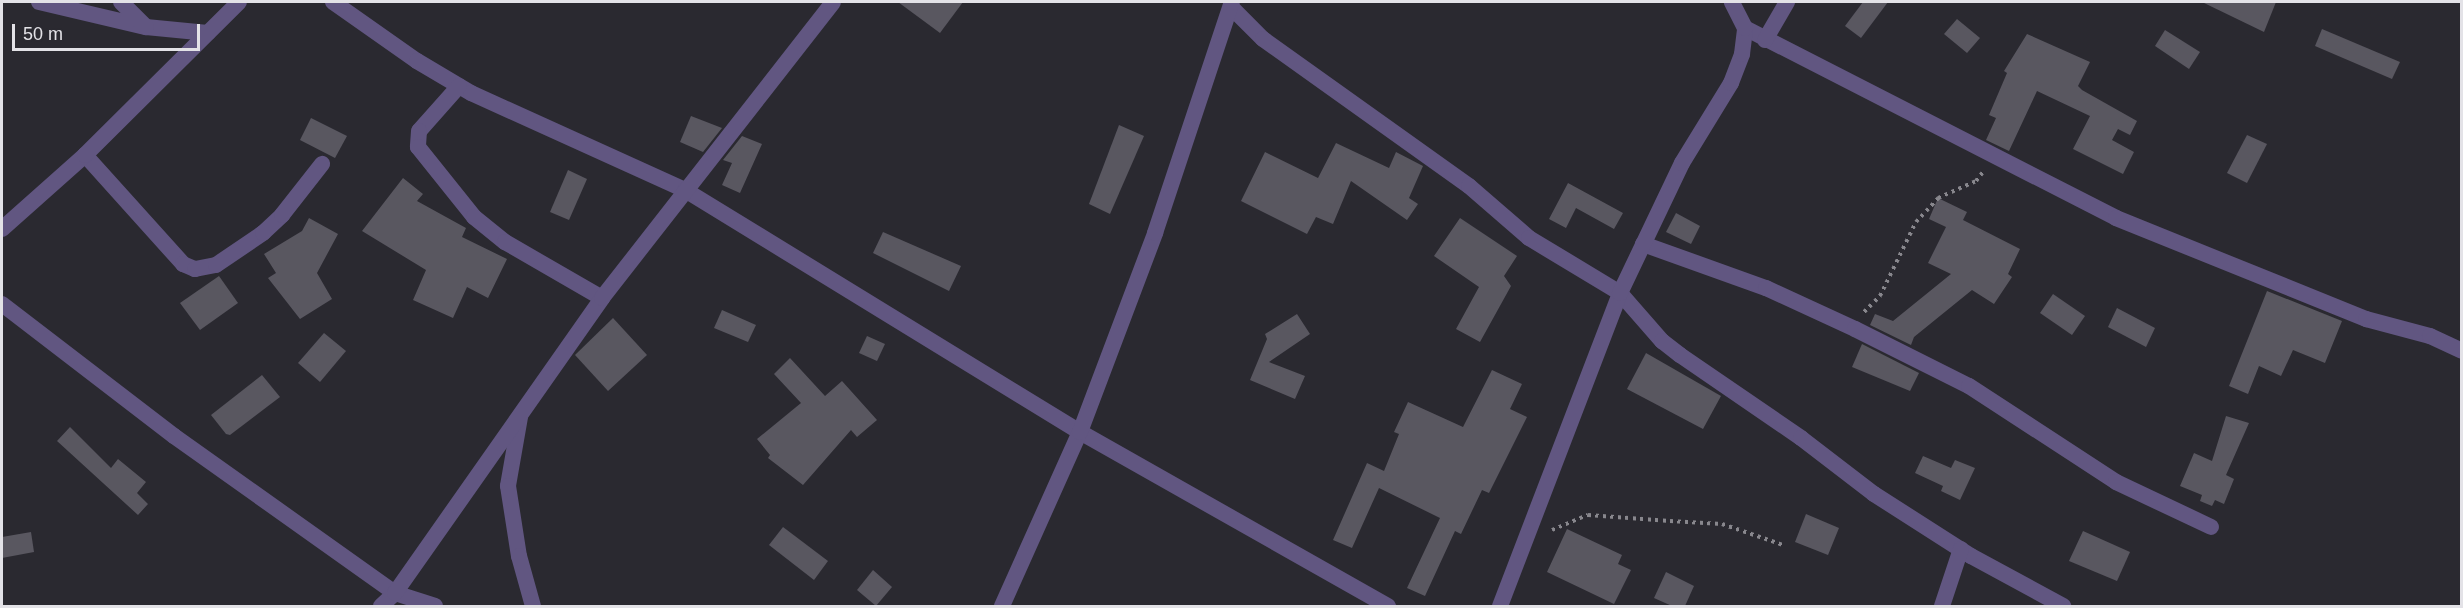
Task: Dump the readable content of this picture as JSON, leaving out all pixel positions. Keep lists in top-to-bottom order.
{
  "scale_bar": "50 m"
}
